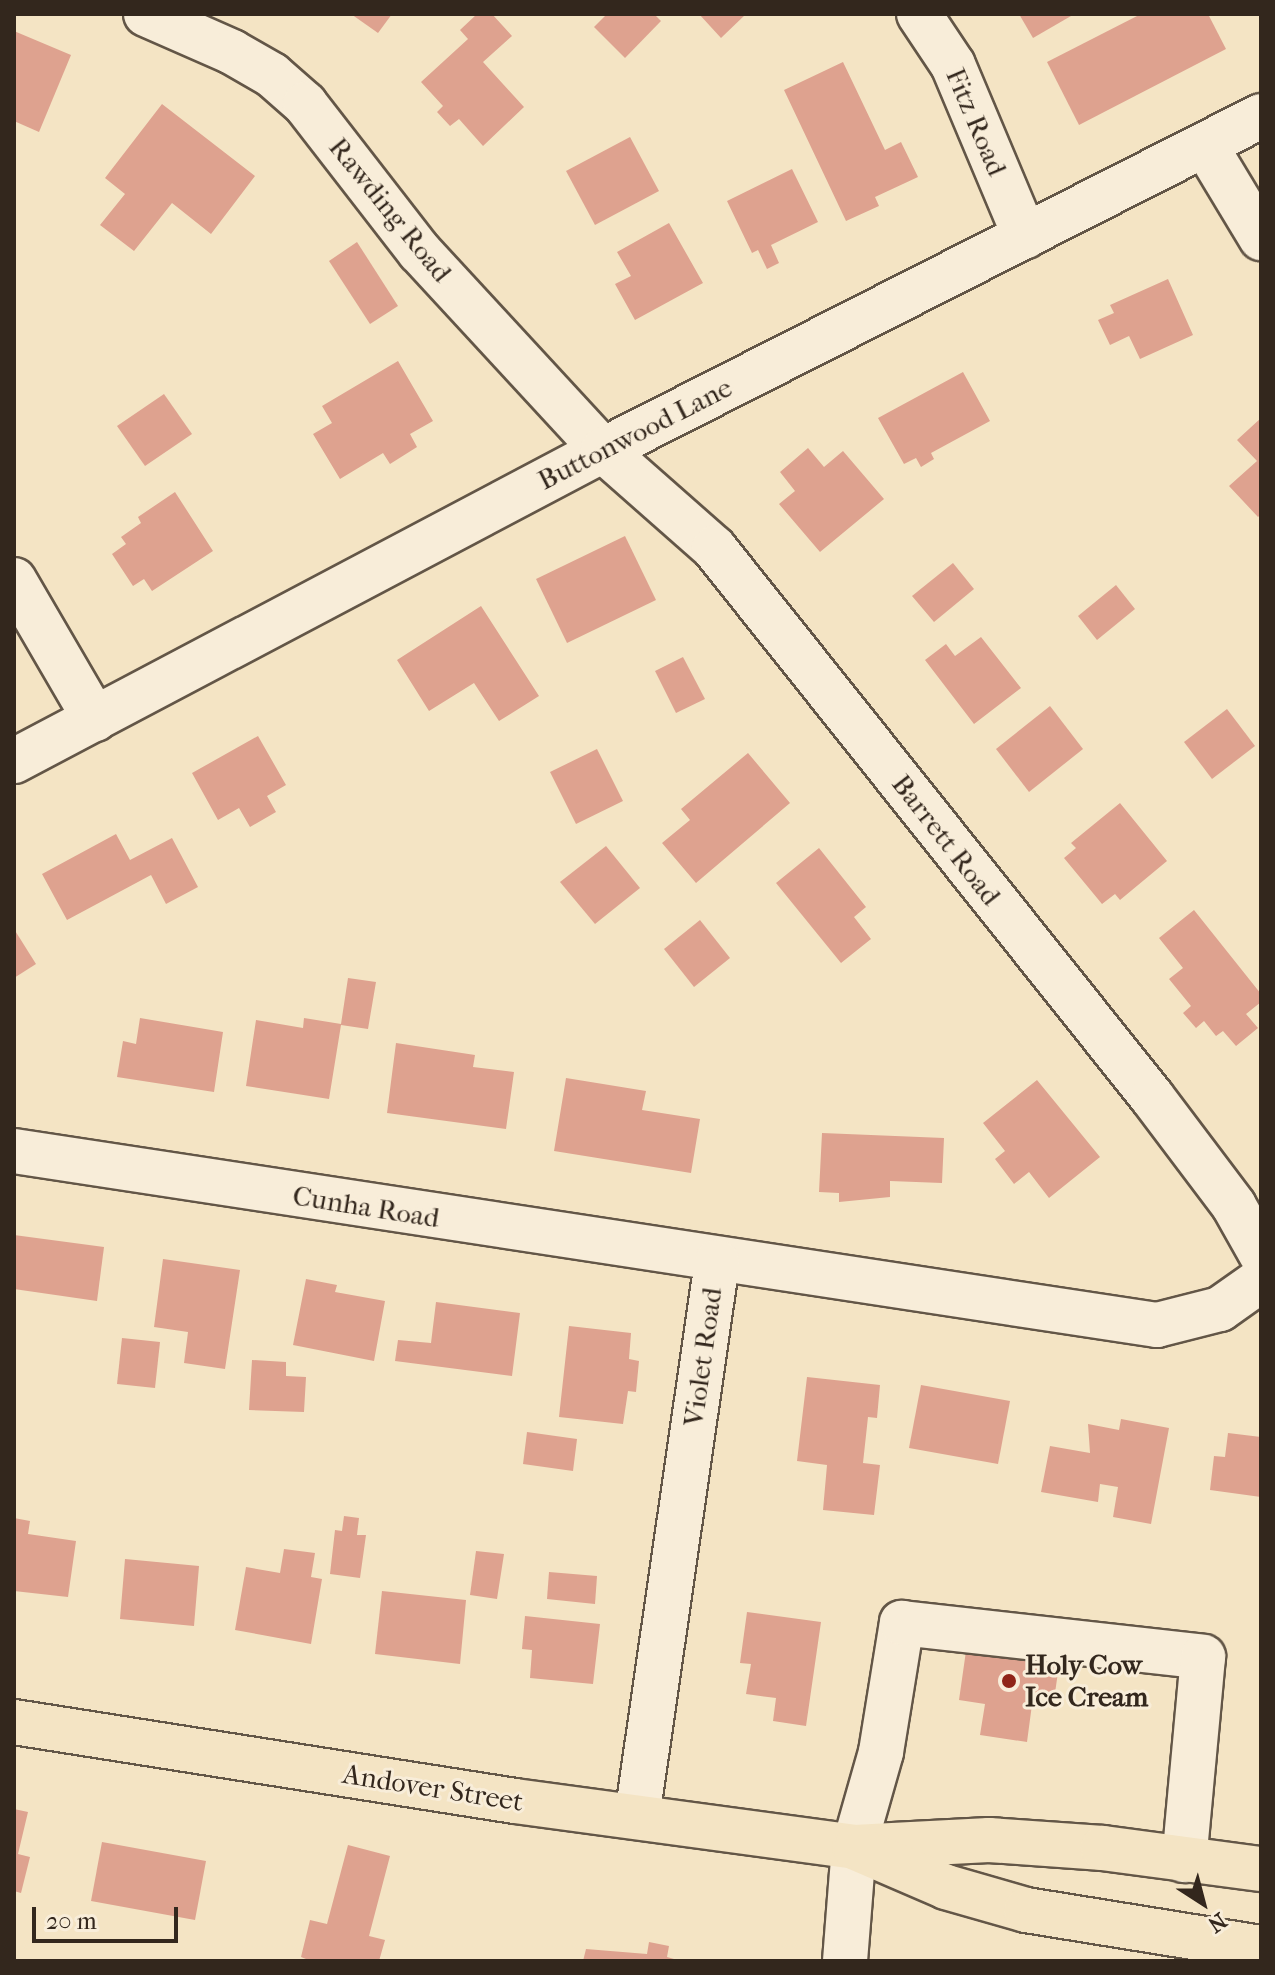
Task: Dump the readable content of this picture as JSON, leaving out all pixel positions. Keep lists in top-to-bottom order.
{
  "streets": {
    "highway": ["Andover Street"],
    "street": [
      "Fitz Road",
      "Rawding Road",
      "Buttonwood Lane",
      "Barrett Road",
      "Cunha Road",
      "Violet Road"
    ]
  },
  "crossings": [
    ["Fitz Road", "Buttonwood Lane"],
    ["Rawding Road", "Buttonwood Lane"],
    ["Rawding Road", "Barrett Road"],
    ["Buttonwood Lane", "Barrett Road"],
    ["Cunha Road", "Violet Road"],
    ["Violet Road", "Andover Street"]
  ],
  "places": ["Holy Cow Ice Cream"],
  "scale_bar": "20 m",
  "north": "bottom right"
}
